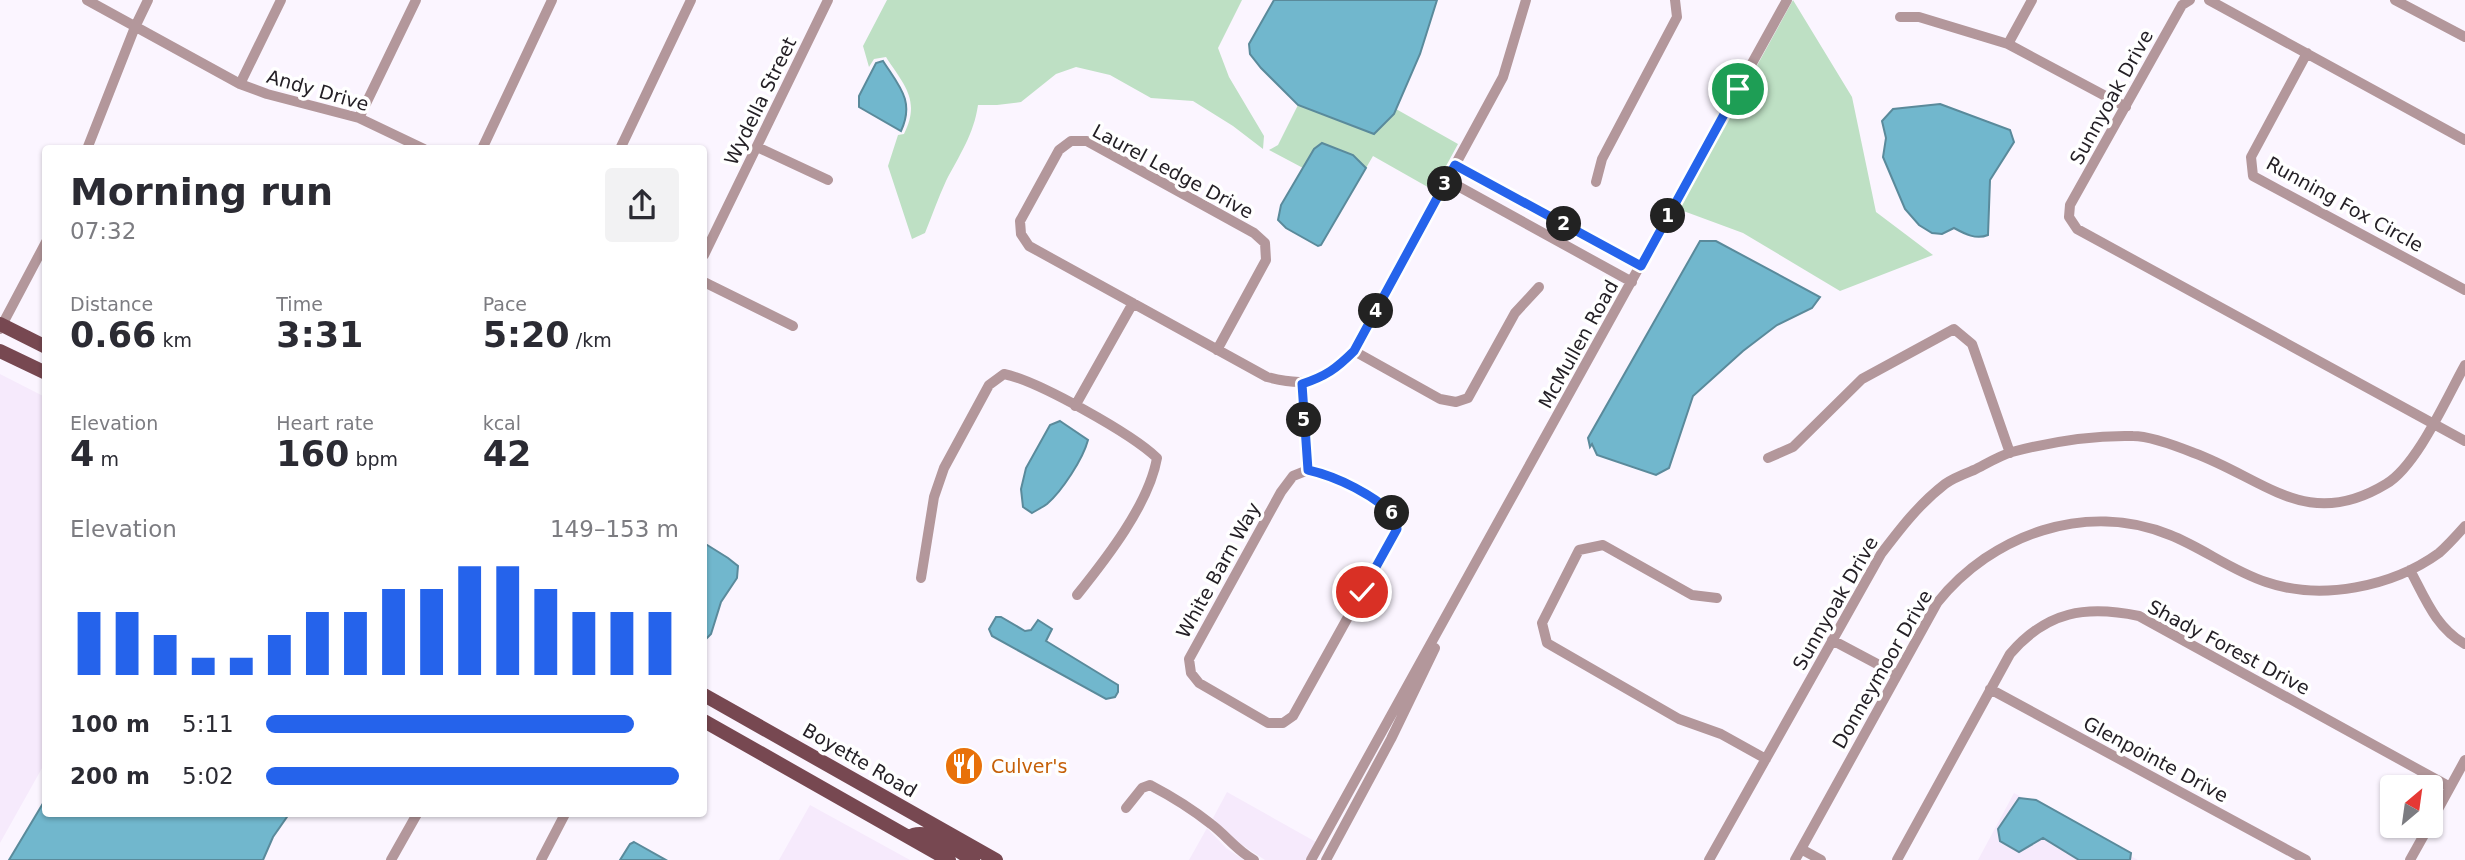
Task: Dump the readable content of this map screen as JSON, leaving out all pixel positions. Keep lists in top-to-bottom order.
{
  "streets": {
    "main road": ["Boyette Road"],
    "street": [
      "Andy Drive",
      "Sunnyoak Drive",
      "Wydella Street",
      "Laurel Ledge Drive",
      "Running Fox Circle",
      "McMullen Road",
      "White Barn Way",
      "Shady Forest Drive",
      "Donneymoor Drive",
      "Glenpointe Drive"
    ]
  },
  "crossings": [
    ["Shady Forest Drive", "Glenpointe Drive"]
  ],
  "places": {
    "restaurant": ["Culver's"]
  },
  "north": "top right",
  "page": {
    "heading": ["Morning run", "07:32"],
    "pins": [
      "3",
      "1",
      "2",
      "4",
      "5",
      "6"
    ],
    "stats": [
      ["Distance", "0.66 km"],
      ["Time", "3:31"],
      ["Pace", "5:20 /km"],
      ["Elevation", "4 m"],
      ["Heart rate", "160 bpm"],
      ["kcal", "42"]
    ],
    "chart": ["Elevation", "149–153 m"],
    "list": [
      {
        "name": "100 m",
        "note": "5:11"
      },
      {
        "name": "200 m",
        "note": "5:02"
      }
    ]
  }
}
